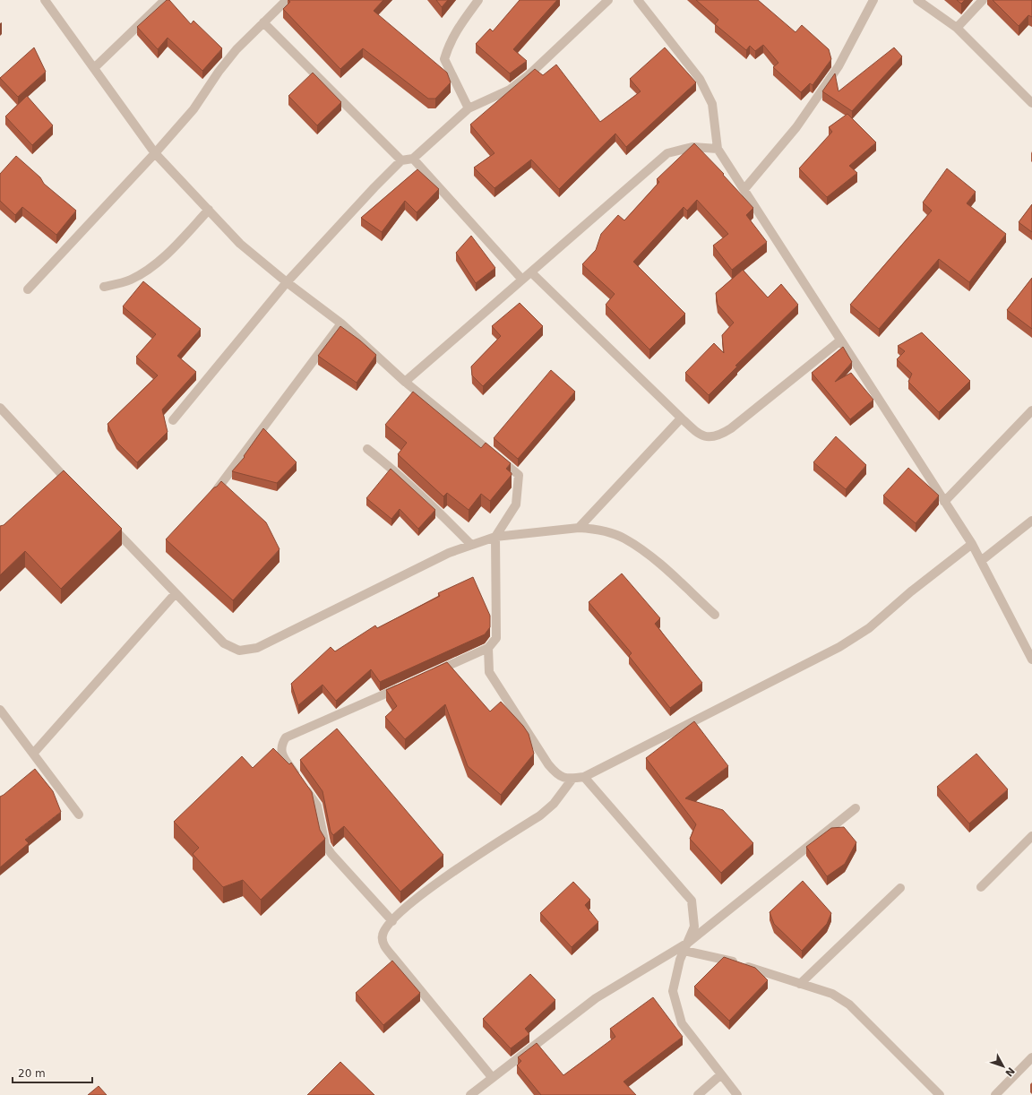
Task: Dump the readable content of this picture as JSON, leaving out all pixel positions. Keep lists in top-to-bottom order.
{
  "scale_bar": "20 m",
  "north": "bottom right"
}
